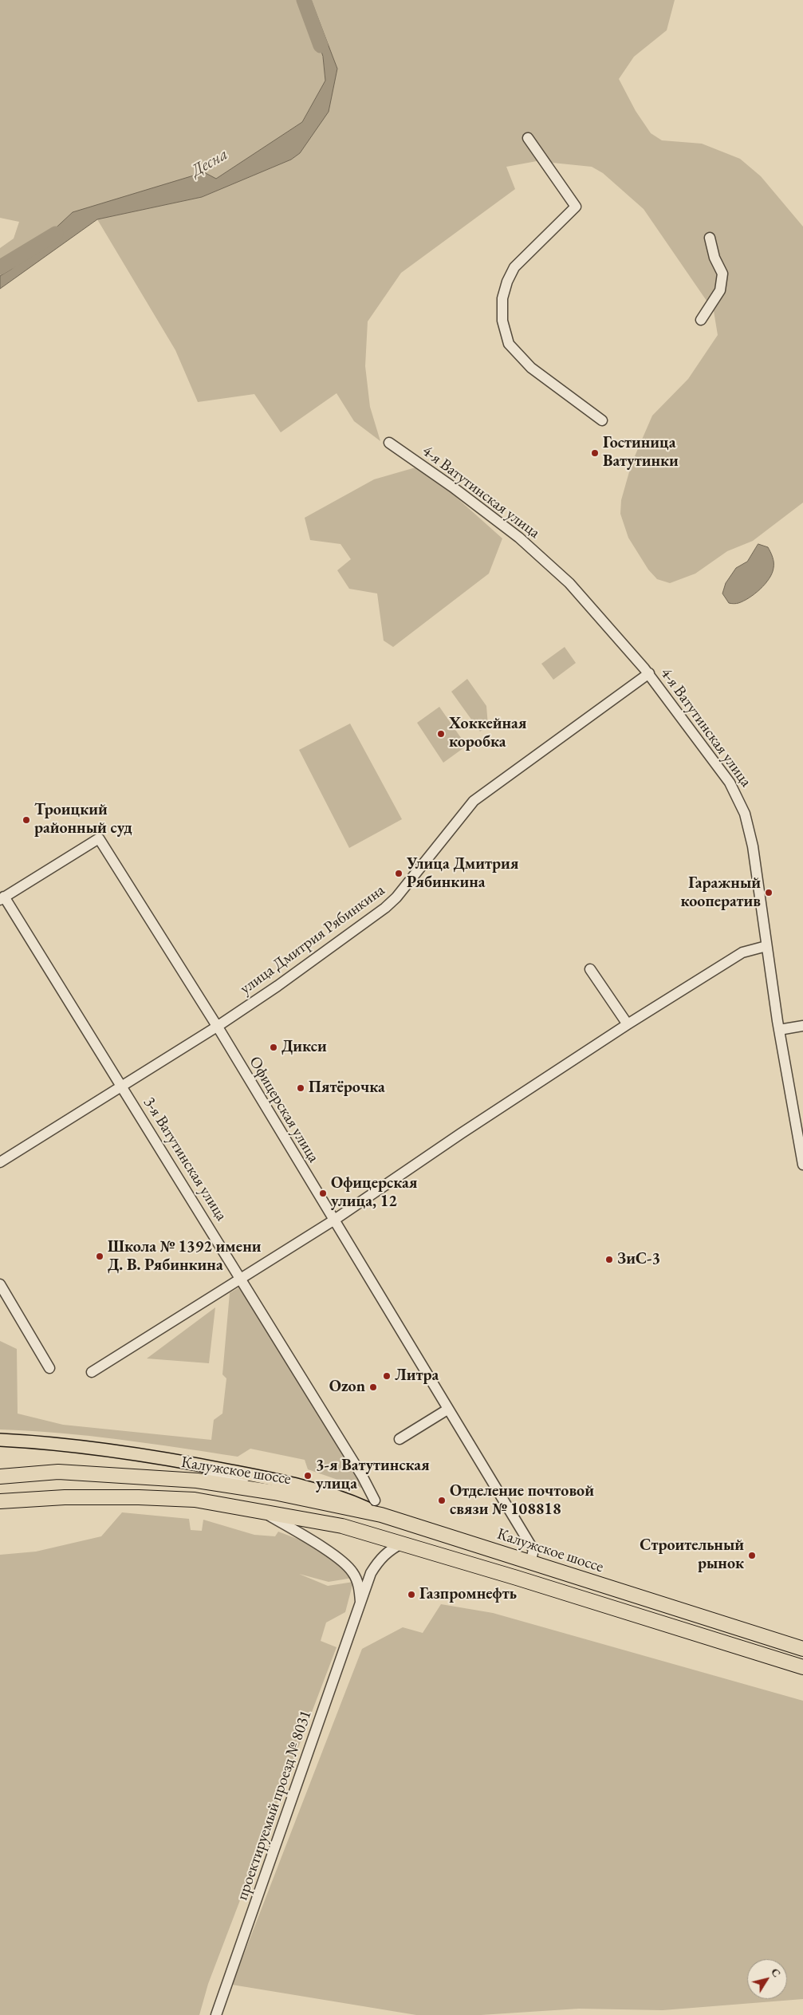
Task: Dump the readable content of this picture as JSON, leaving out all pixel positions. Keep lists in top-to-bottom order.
{
  "streets": {
    "highway": ["Калужское шоссе"],
    "street": [
      "4-я Ватутинская улица",
      "улица Дмитрия Рябинкина",
      "Офицерская улица",
      "3-я Ватутинская улица",
      "проектируемый проезд № 8031"
    ]
  },
  "crossings": [
    ["4-я Ватутинская улица", "улица Дмитрия Рябинкина"],
    ["улица Дмитрия Рябинкина", "Офицерская улица"],
    ["улица Дмитрия Рябинкина", "3-я Ватутинская улица"],
    ["Офицерская улица", "3-я Ватутинская улица"],
    ["Офицерская улица", "Калужское шоссе"]
  ],
  "water": ["Десна"],
  "places": [
    "Гостиница Ватутинки",
    "Хоккейная коробка",
    "Троицкий районный суд",
    "Улица Дмитрия Рябинкина",
    "Гаражный кооператив",
    "Дикси",
    "Пятёрочка",
    "Офицерская улица, 12",
    "Школа № 1392 имени Д. В. Рябинкина",
    "ЗиС-3",
    "Литра",
    "Ozon",
    "3-я Ватутинская улица",
    "Отделение почтовой связи № 108818",
    "Строительный рынок",
    "Газпромнефть"
  ],
  "north": "top right"
}
